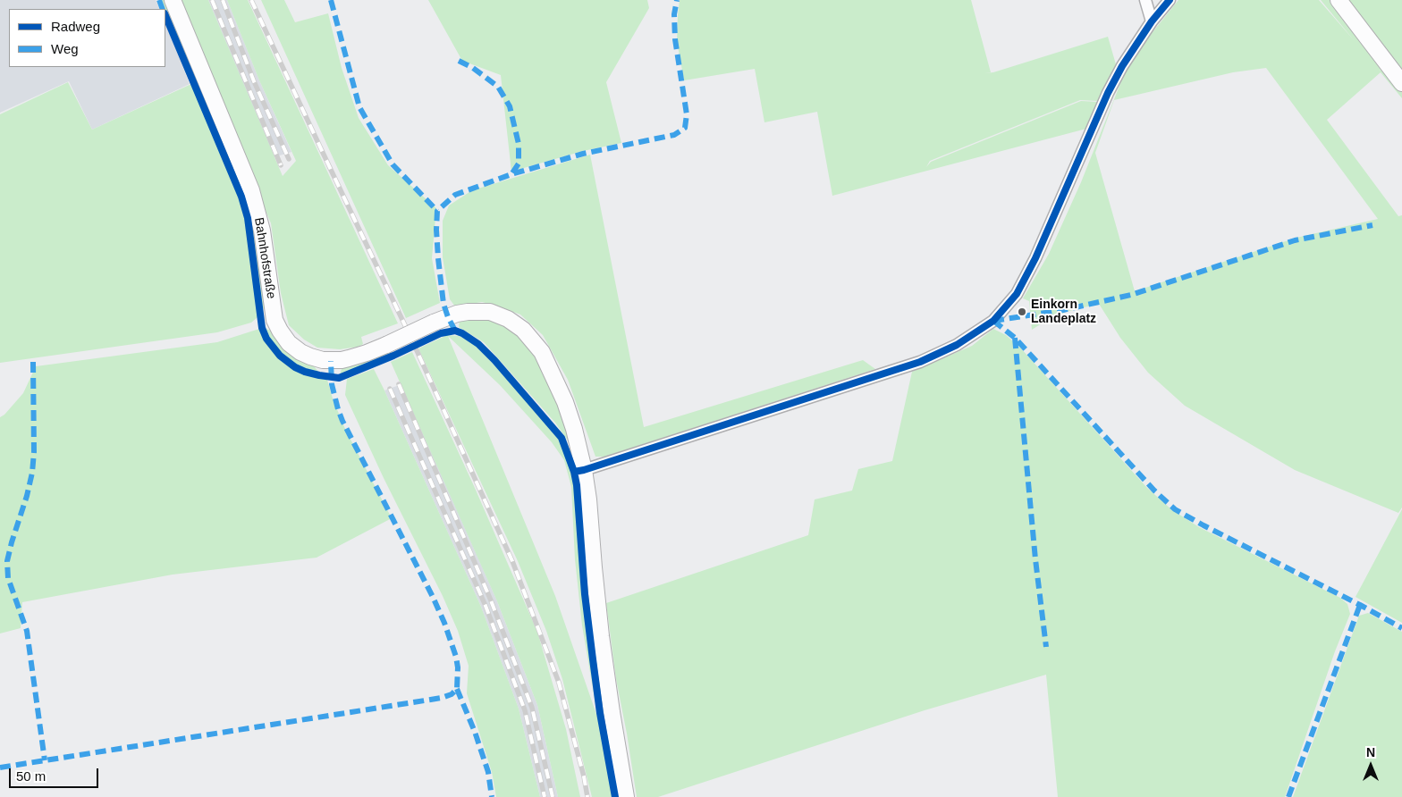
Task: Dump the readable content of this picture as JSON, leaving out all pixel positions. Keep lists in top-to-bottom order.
{
  "streets": {
    "main road": ["Bahnhofstraße"]
  },
  "places": ["Einkorn Landeplatz"],
  "legend": ["Radweg", "Weg"],
  "scale_bar": "50 m",
  "north": "top"
}
